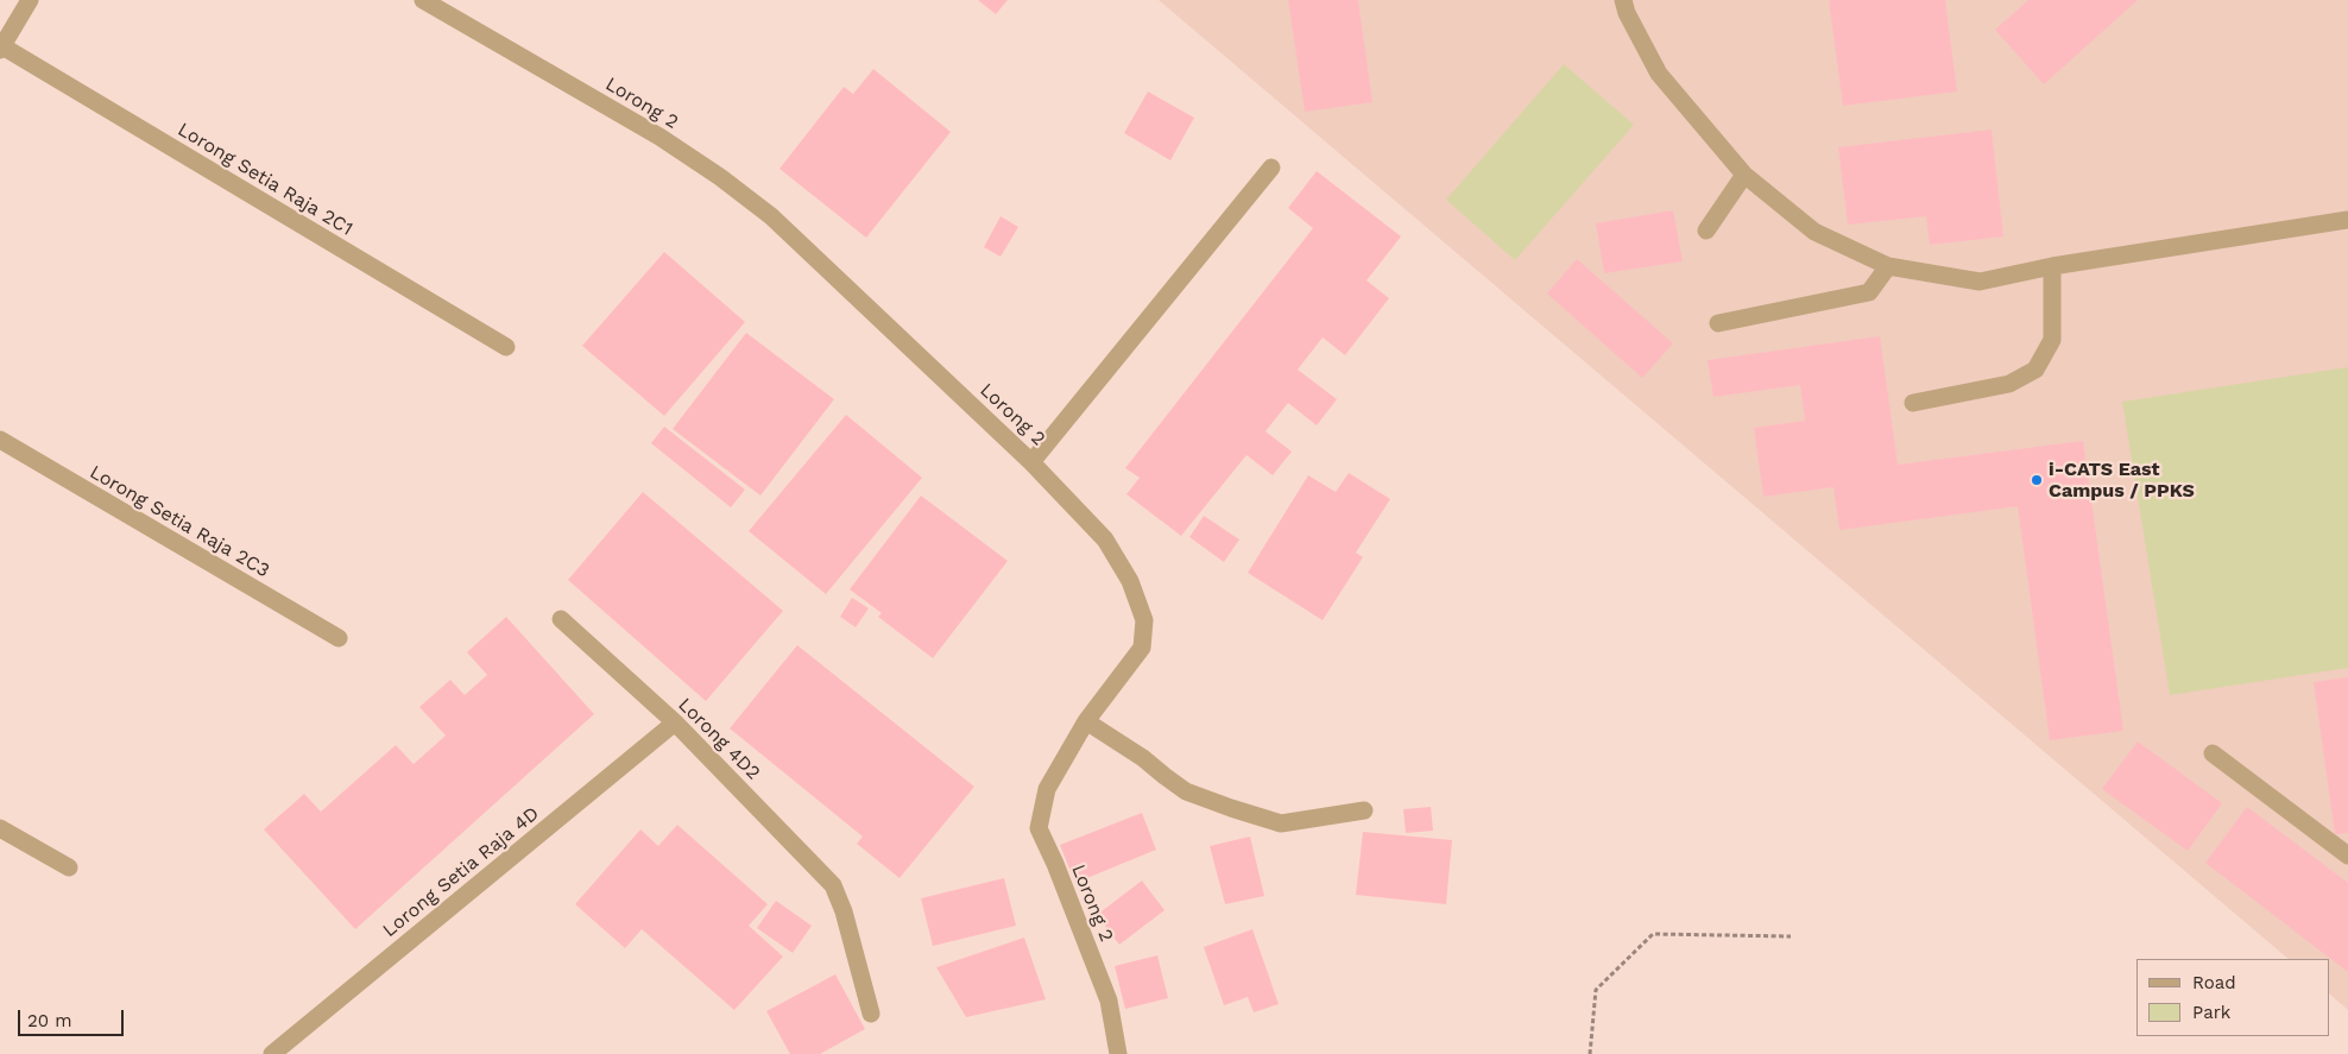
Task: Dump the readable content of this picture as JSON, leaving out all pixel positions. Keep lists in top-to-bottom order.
{
  "streets": {
    "street": [
      "Lorong 2",
      "Lorong Setia Raja 2C1",
      "Lorong Setia Raja 2C3",
      "Lorong 4D2",
      "Lorong Setia Raja 4D"
    ]
  },
  "crossings": [
    ["Lorong 4D2", "Lorong Setia Raja 4D"]
  ],
  "places": ["i-CATS East Campus / PPKS"],
  "legend": ["Road", "Park"],
  "scale_bar": "20 m"
}
